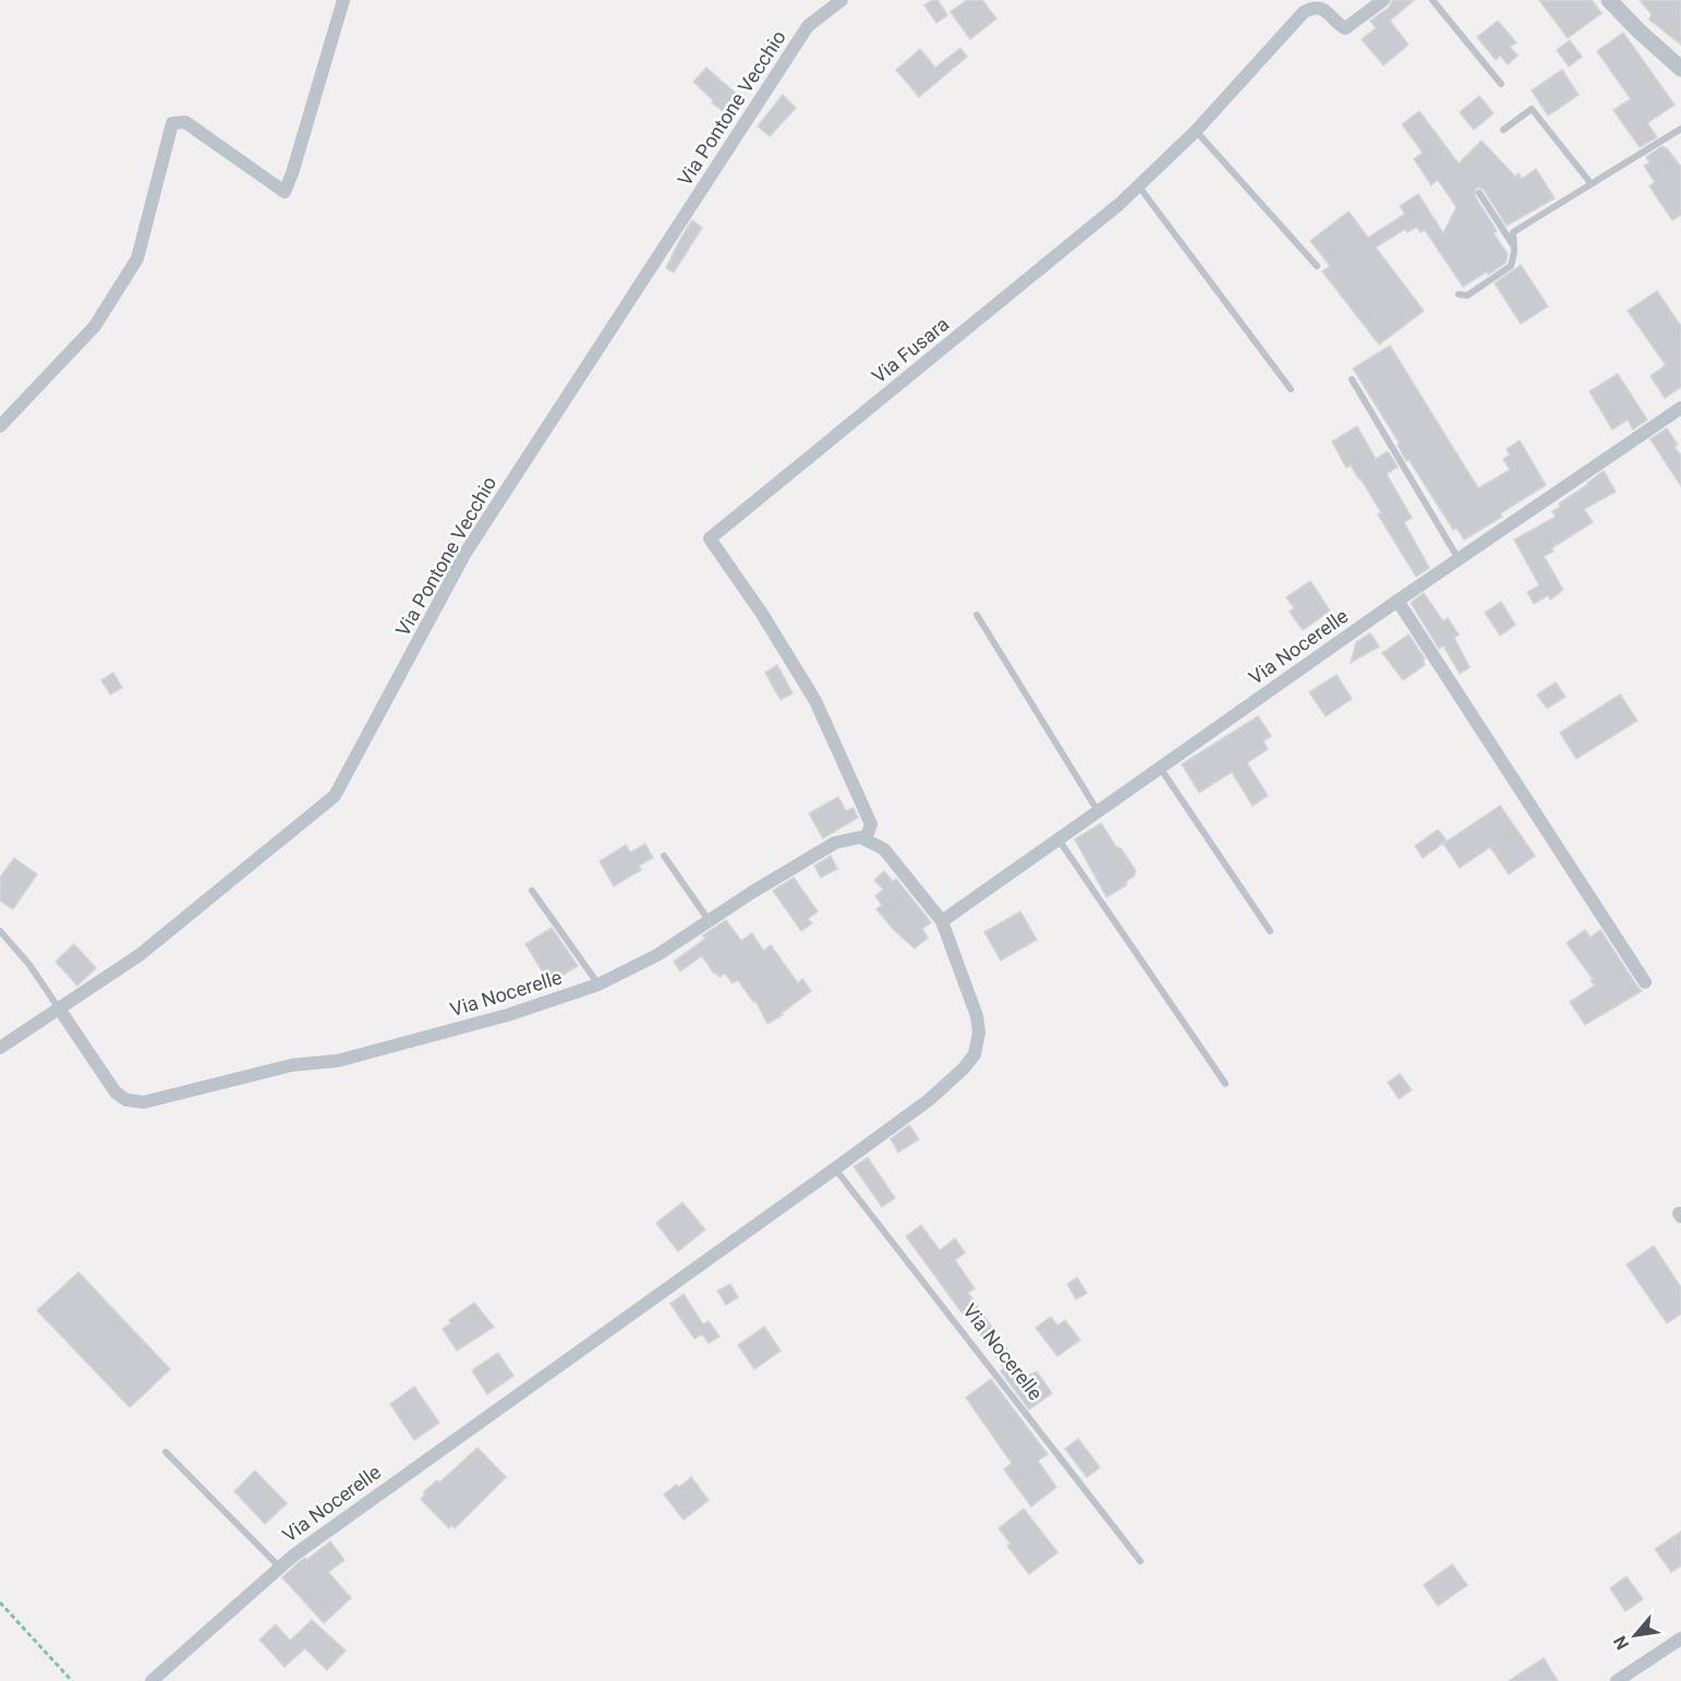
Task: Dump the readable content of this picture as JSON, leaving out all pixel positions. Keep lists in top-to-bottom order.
{
  "streets": {
    "street": ["Via Pontone Vecchio", "Via Fusara", "Via Nocerelle"]
  },
  "crossings": [
    ["Via Pontone Vecchio", "Via Nocerelle"],
    ["Via Fusara", "Via Nocerelle"]
  ],
  "north": "bottom left"
}
